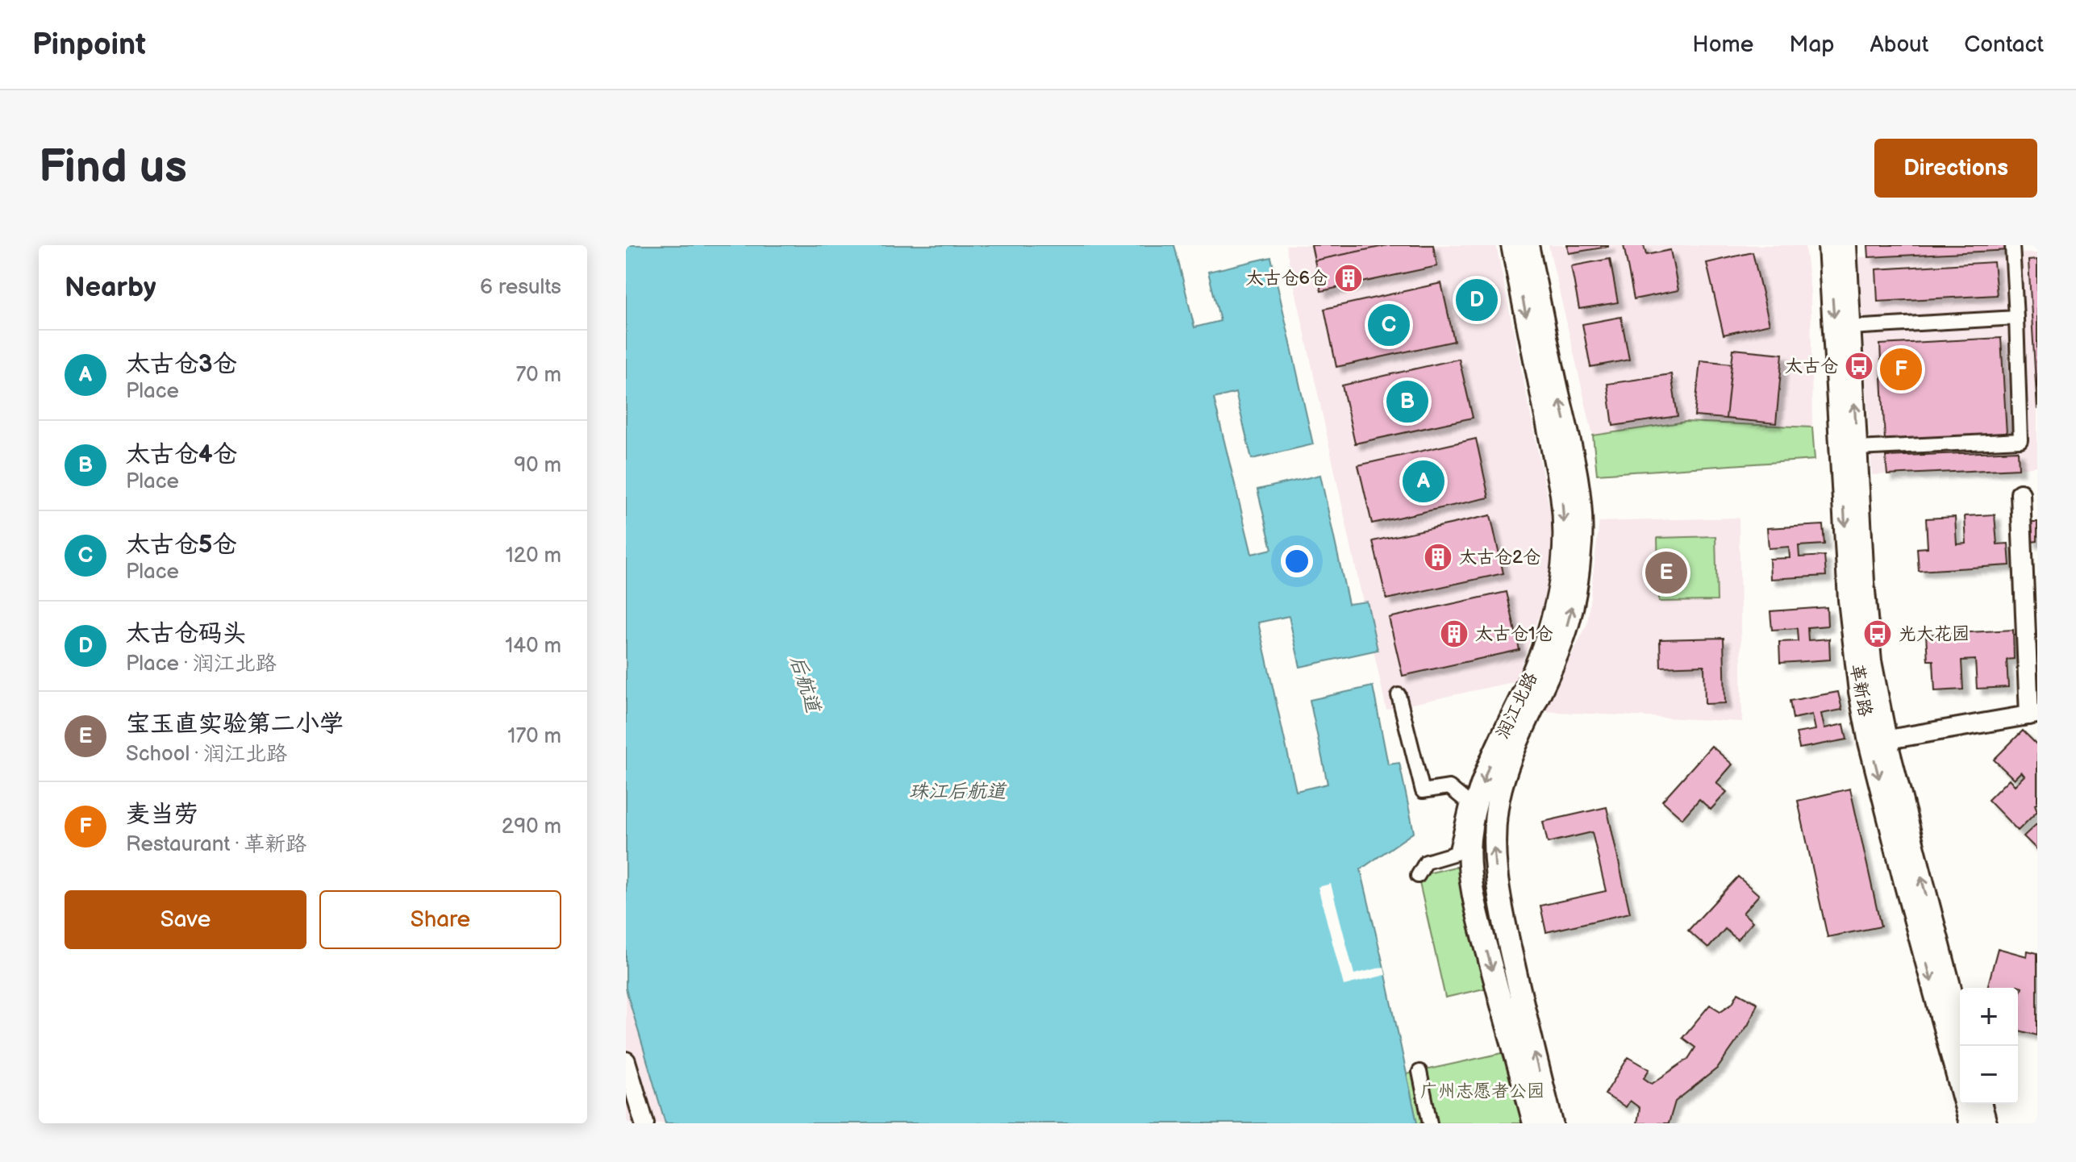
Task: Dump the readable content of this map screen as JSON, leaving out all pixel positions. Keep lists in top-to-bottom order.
{
  "streets": {
    "street": ["革新路", "润江北路"]
  },
  "water": ["后航道", "珠江后航道"],
  "parks": ["广州志愿者公园"],
  "places": {
    "building": ["太古仓6仓", "太古仓2仓", "太古仓1仓"],
    "bus stop": ["太古仓", "光大花园"]
  },
  "page": {
    "header": "Pinpoint",
    "nav": [
      "Home",
      "Map",
      "About",
      "Contact"
    ],
    "buttons": [
      "Directions",
      ["Save", "Share"]
    ],
    "title": "Find us",
    "heading": ["Nearby", "6 results"],
    "pins": [
      "D",
      "C",
      "F",
      "B",
      "A",
      "E"
    ],
    "list": [
      {
        "mark": "A",
        "name": "太古仓3仓",
        "note": "Place",
        "value": "70 m"
      },
      {
        "mark": "B",
        "name": "太古仓4仓",
        "note": "Place",
        "value": "90 m"
      },
      {
        "mark": "C",
        "name": "太古仓5仓",
        "note": "Place",
        "value": "120 m"
      },
      {
        "mark": "D",
        "name": "太古仓码头",
        "note": "Place · 润江北路",
        "value": "140 m"
      },
      {
        "mark": "E",
        "name": "宝玉直实验第二小学",
        "note": "School · 润江北路",
        "value": "170 m"
      },
      {
        "mark": "F",
        "name": "麦当劳",
        "note": "Restaurant · 革新路",
        "value": "290 m"
      }
    ],
    "map_buttons": ["+", "−"]
  }
}
